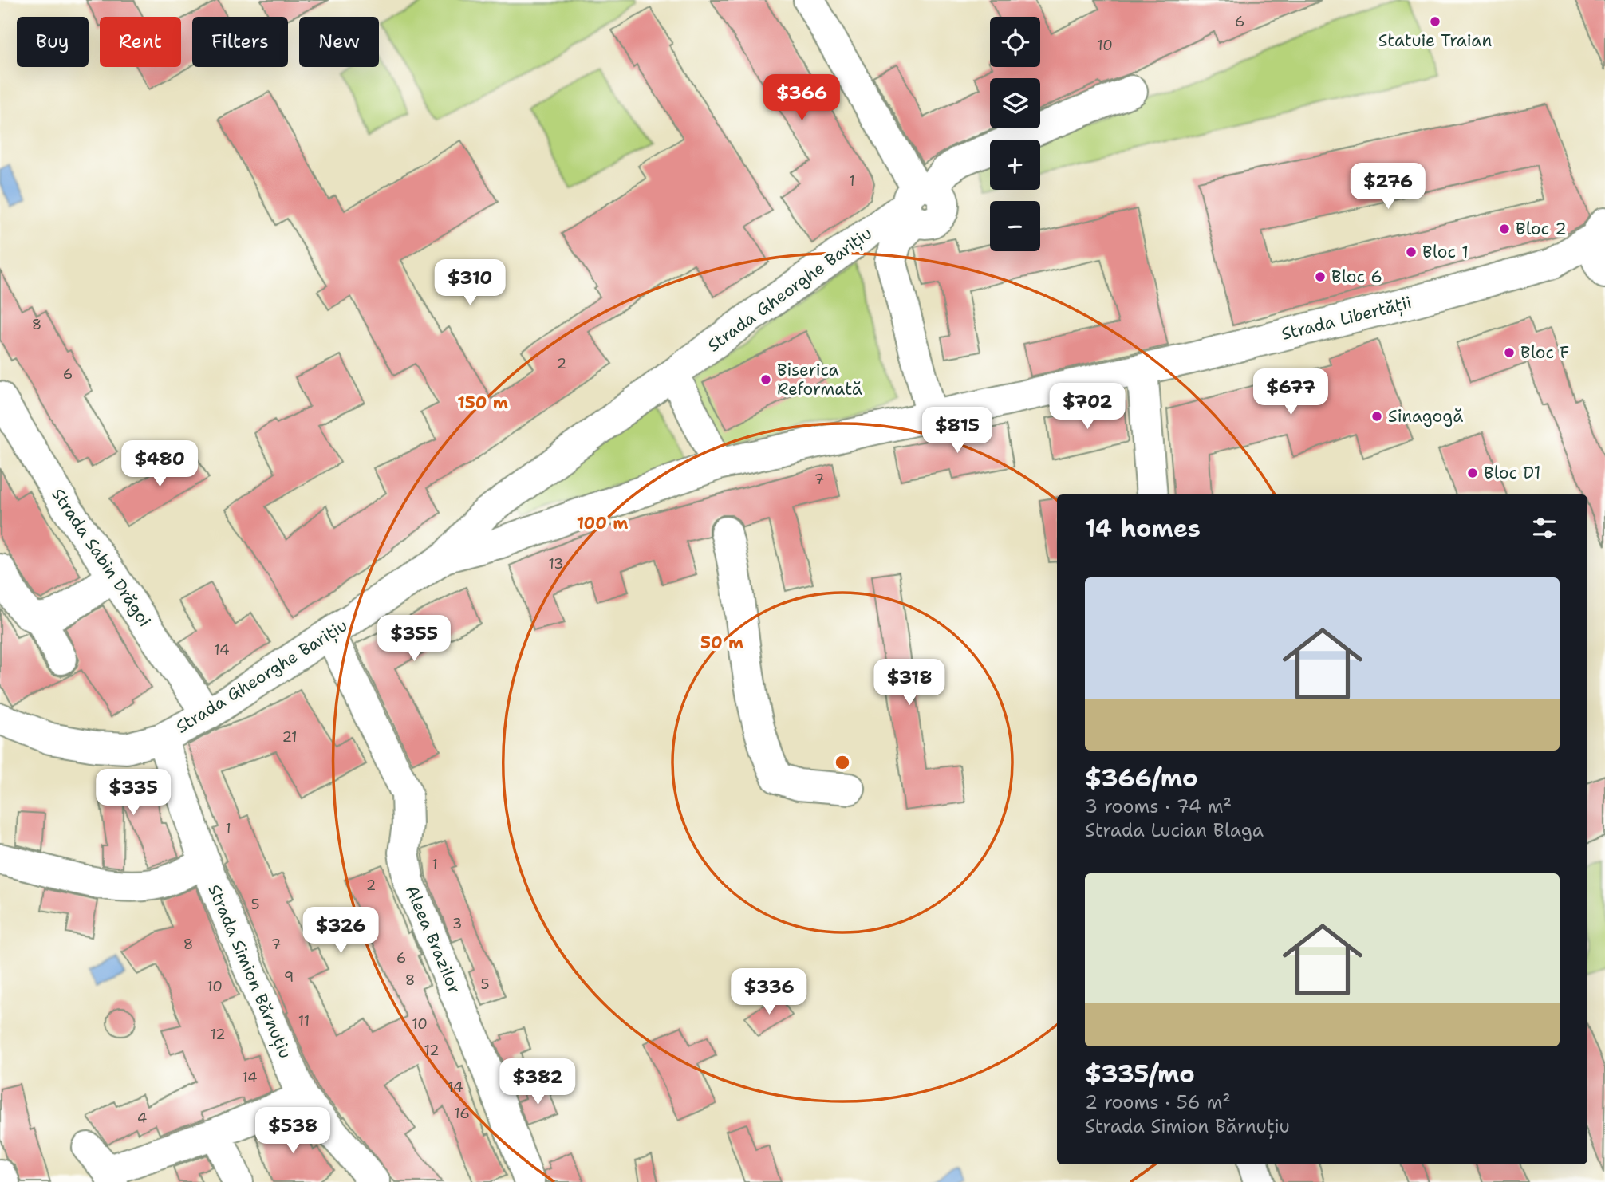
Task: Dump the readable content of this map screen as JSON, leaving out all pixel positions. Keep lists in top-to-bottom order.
{
  "streets": {
    "street": [
      "Strada Gheorghe Barițiu",
      "Strada Libertății",
      "Strada Sabin Drăgoi",
      "Aleea Brazilor",
      "Strada Simion Bărnuțiu"
    ]
  },
  "crossings": [
    ["Strada Gheorghe Barițiu", "Strada Libertății"],
    ["Strada Gheorghe Barițiu", "Strada Sabin Drăgoi"],
    ["Strada Gheorghe Barițiu", "Aleea Brazilor"],
    ["Strada Gheorghe Barițiu", "Strada Simion Bărnuțiu"]
  ],
  "places": [
    "Statuie Traian",
    "Bloc 2",
    "Bloc 1",
    "Bloc 6",
    "Bloc F",
    "Biserica Reformată",
    "Sinagogă",
    "Bloc D1"
  ],
  "house_numbers": [
    "6",
    "10",
    "1",
    "8",
    "2",
    "6",
    "7",
    "13",
    "14",
    "21",
    "1",
    "1",
    "2",
    "5",
    "3",
    "8",
    "7",
    "6",
    "9",
    "8",
    "5",
    "10",
    "11",
    "10",
    "12",
    "12",
    "14",
    "14",
    "16",
    "4"
  ],
  "page": {
    "map_buttons": ["+", "−"],
    "chip": [
      "Buy",
      "Rent",
      "Filters",
      "New"
    ],
    "price": [
      "$366",
      "$276",
      "$310",
      "$677",
      "$702",
      "$815",
      "$480",
      "$355",
      "$318",
      "$335",
      "$326",
      "$336",
      "$382",
      "$538"
    ],
    "heading": "14 homes",
    "list": [
      {
        "name": "$366/mo",
        "note": "3 rooms · 74 m² · Strada Lucian Blaga"
      },
      {
        "name": "$335/mo",
        "note": "2 rooms · 56 m² · Strada Simion Bărnuțiu"
      }
    ]
  },
  "rings": ["150 m", "100 m", "50 m"]
}
